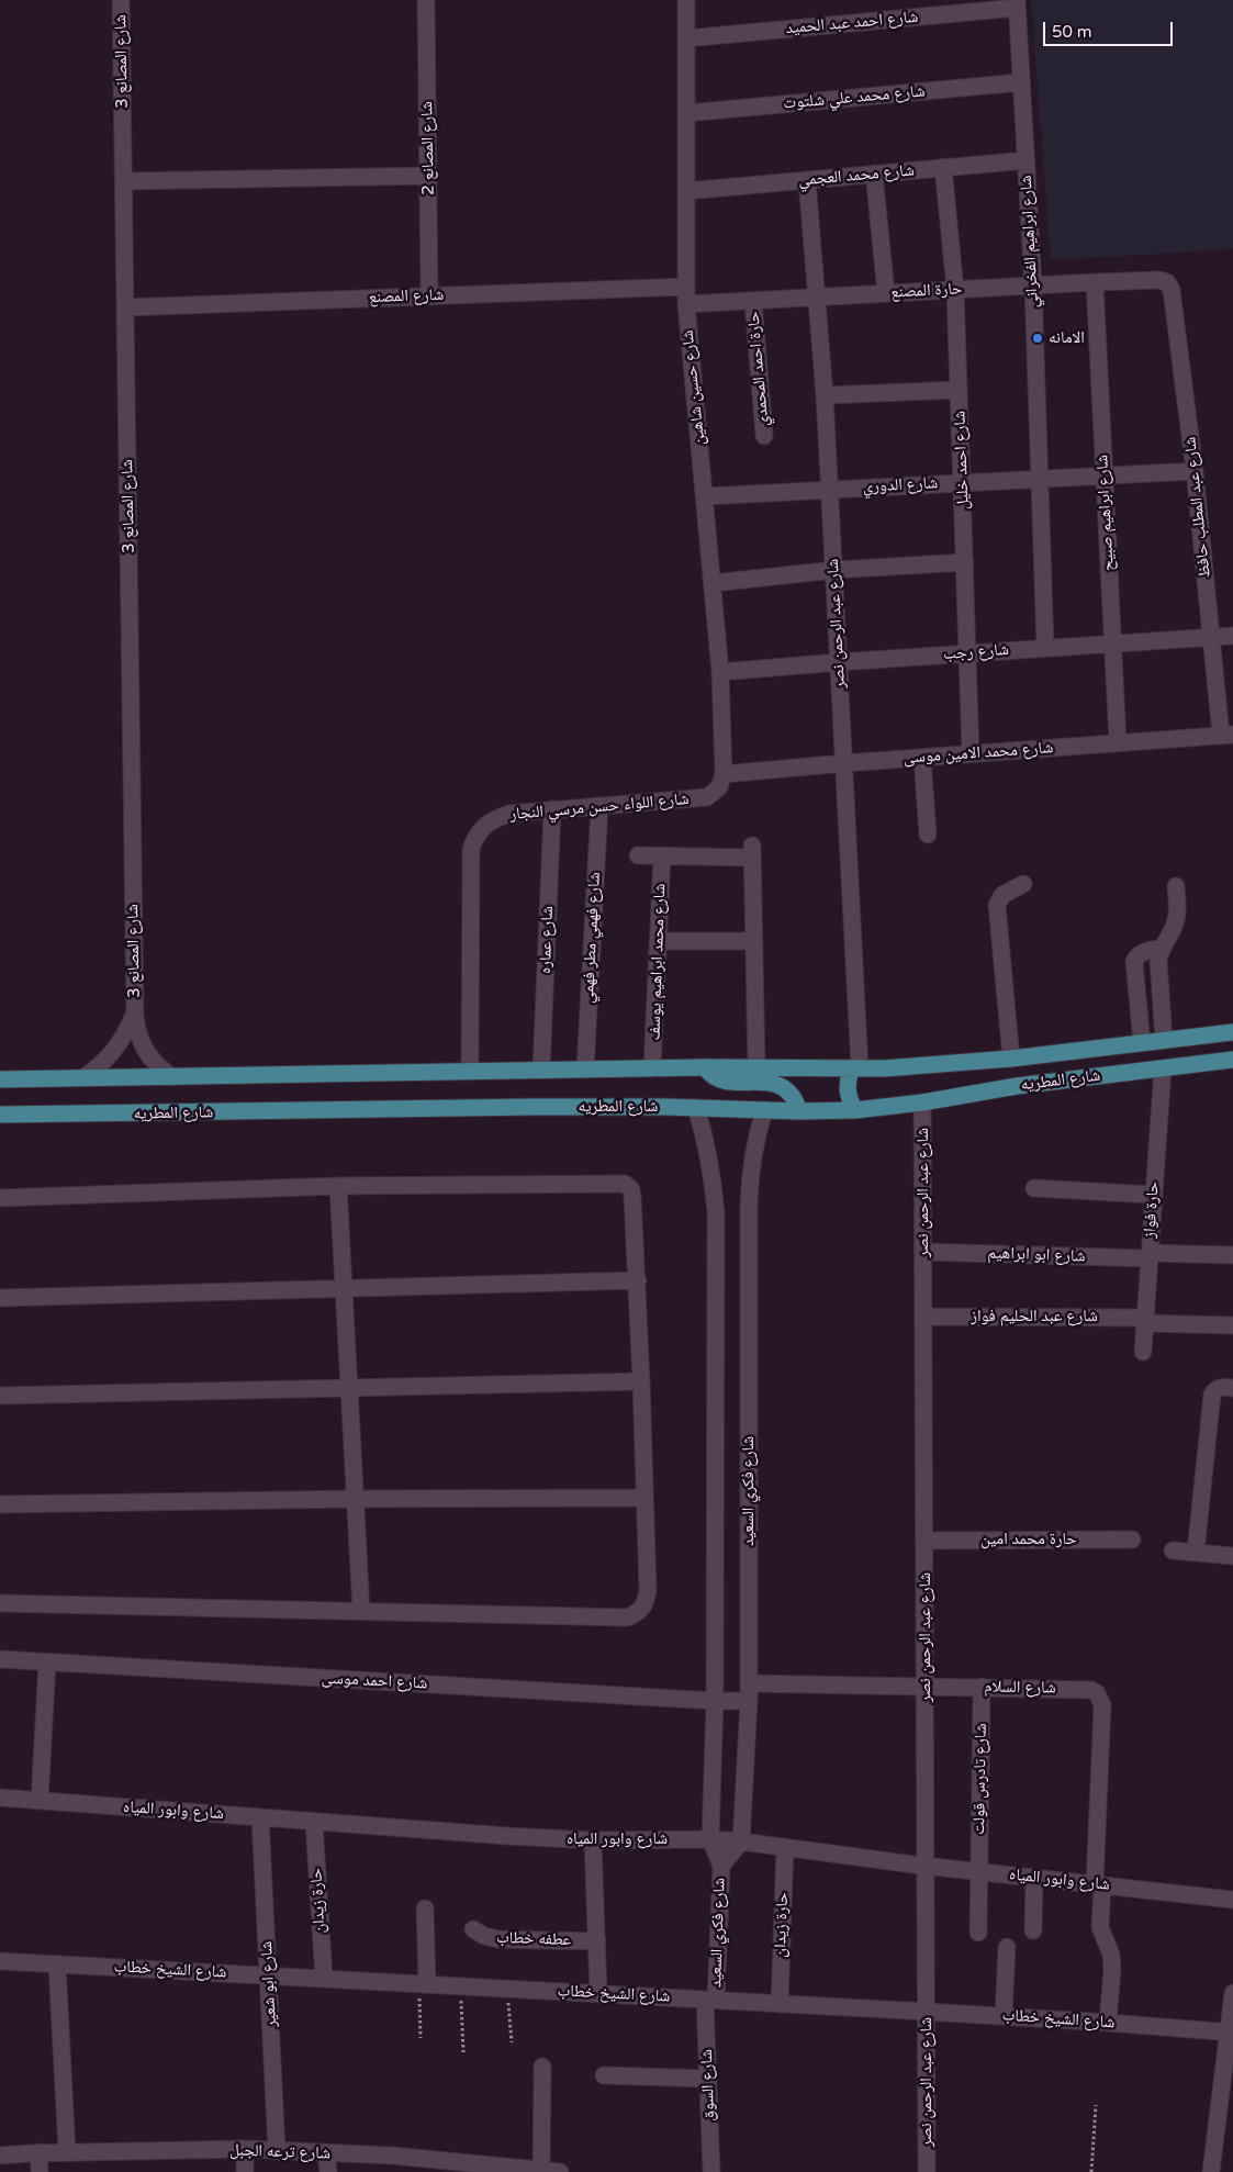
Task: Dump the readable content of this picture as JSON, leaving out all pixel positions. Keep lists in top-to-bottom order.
{
  "streets": {
    "main road": ["شارع المطريه"],
    "street": [
      "شارع احمد عبد الحميد",
      "شارع المصانع 3",
      "شارع محمد علي شلتوت",
      "شارع المصانع 2",
      "شارع محمد العجمي",
      "شارع ابراهيم الفخراني",
      "حارة المصنع",
      "شارع المصنع",
      "حارة احمد المحمدي",
      "شارع حسين شاهين",
      "شارع احمد خليل",
      "شارع الدوري",
      "شارع عبد المطلب حافظ",
      "شارع ابراهيم صبيح",
      "شارع عبد الرحمن نصر",
      "شارع رجب",
      "شارع محمد الامين موسى",
      "شارع اللواء حسن مرسي النجار",
      "شارع فهمي مطر فهمي",
      "شارع عماره",
      "شارع محمد ابراهيم يوسف",
      "حارة فواز",
      "شارع ابو ابراهيم",
      "شارع عبد الحليم فواز",
      "شارع فكري السعيد",
      "حارة محمد امين",
      "شارع احمد موسى",
      "شارع السلام",
      "شارع تادرس قولت",
      "شارع وابور المياه",
      "حارة زيدان",
      "عطفه خطاب",
      "شارع الشيخ خطاب",
      "شارع ابو شعير",
      "شارع السوق",
      "شارع ترعه الجبل"
    ]
  },
  "crossings": [
    ["شارع احمد عبد الحميد", "شارع ابراهيم الفخراني"],
    ["شارع احمد عبد الحميد", "شارع حسين شاهين"],
    ["شارع المصانع 3", "شارع المصنع"],
    ["شارع المصانع 3", "شارع المطريه"],
    ["شارع محمد علي شلتوت", "شارع ابراهيم الفخراني"],
    ["شارع محمد علي شلتوت", "شارع حسين شاهين"],
    ["شارع المصانع 2", "شارع المصنع"],
    ["شارع محمد العجمي", "شارع ابراهيم الفخراني"],
    ["شارع محمد العجمي", "شارع حسين شاهين"],
    ["شارع محمد العجمي", "شارع احمد خليل"],
    ["شارع محمد العجمي", "شارع عبد الرحمن نصر"],
    ["شارع ابراهيم الفخراني", "حارة المصنع"],
    ["شارع ابراهيم الفخراني", "شارع الدوري"],
    ["شارع ابراهيم الفخراني", "شارع رجب"],
    ["حارة المصنع", "حارة احمد المحمدي"],
    ["حارة المصنع", "شارع حسين شاهين"],
    ["حارة المصنع", "شارع احمد خليل"],
    ["حارة المصنع", "شارع عبد المطلب حافظ"],
    ["حارة المصنع", "شارع ابراهيم صبيح"],
    ["حارة المصنع", "شارع عبد الرحمن نصر"],
    ["شارع المصنع", "شارع حسين شاهين"],
    ["شارع حسين شاهين", "شارع الدوري"],
    ["شارع حسين شاهين", "شارع رجب"],
    ["شارع حسين شاهين", "شارع محمد الامين موسى"],
    ["شارع حسين شاهين", "شارع اللواء حسن مرسي النجار"],
    ["شارع احمد خليل", "شارع الدوري"],
    ["شارع احمد خليل", "شارع رجب"],
    ["شارع احمد خليل", "شارع محمد الامين موسى"],
    ["شارع الدوري", "شارع عبد المطلب حافظ"],
    ["شارع الدوري", "شارع ابراهيم صبيح"],
    ["شارع الدوري", "شارع عبد الرحمن نصر"],
    ["شارع عبد المطلب حافظ", "شارع رجب"],
    ["شارع عبد المطلب حافظ", "شارع محمد الامين موسى"],
    ["شارع ابراهيم صبيح", "شارع رجب"],
    ["شارع ابراهيم صبيح", "شارع محمد الامين موسى"],
    ["شارع عبد الرحمن نصر", "شارع رجب"],
    ["شارع عبد الرحمن نصر", "شارع محمد الامين موسى"],
    ["شارع عبد الرحمن نصر", "شارع المطريه"],
    ["شارع عبد الرحمن نصر", "شارع ابو ابراهيم"],
    ["شارع عبد الرحمن نصر", "شارع عبد الحليم فواز"],
    ["شارع عبد الرحمن نصر", "حارة محمد امين"],
    ["شارع عبد الرحمن نصر", "شارع السلام"],
    ["شارع عبد الرحمن نصر", "شارع وابور المياه"],
    ["شارع عبد الرحمن نصر", "شارع الشيخ خطاب"],
    ["شارع محمد الامين موسى", "شارع اللواء حسن مرسي النجار"],
    ["شارع اللواء حسن مرسي النجار", "شارع فهمي مطر فهمي"],
    ["شارع اللواء حسن مرسي النجار", "شارع عماره"],
    ["شارع اللواء حسن مرسي النجار", "شارع المطريه"],
    ["شارع فهمي مطر فهمي", "شارع المطريه"],
    ["شارع عماره", "شارع المطريه"],
    ["شارع محمد ابراهيم يوسف", "شارع المطريه"],
    ["شارع المطريه", "حارة فواز"],
    ["شارع المطريه", "شارع فكري السعيد"],
    ["حارة فواز", "شارع ابو ابراهيم"],
    ["حارة فواز", "شارع عبد الحليم فواز"],
    ["شارع فكري السعيد", "شارع احمد موسى"],
    ["شارع فكري السعيد", "شارع السلام"],
    ["شارع فكري السعيد", "شارع وابور المياه"],
    ["شارع فكري السعيد", "شارع الشيخ خطاب"],
    ["شارع فكري السعيد", "شارع السوق"],
    ["شارع السلام", "شارع تادرس قولت"],
    ["شارع السلام", "شارع وابور المياه"],
    ["شارع تادرس قولت", "شارع وابور المياه"],
    ["شارع وابور المياه", "حارة زيدان"],
    ["شارع وابور المياه", "شارع ابو شعير"],
    ["حارة زيدان", "شارع الشيخ خطاب"],
    ["شارع الشيخ خطاب", "شارع ابو شعير"],
    ["شارع الشيخ خطاب", "شارع السوق"],
    ["شارع ابو شعير", "شارع ترعه الجبل"]
  ],
  "places": ["الامانه"],
  "scale_bar": "50 m"
}
